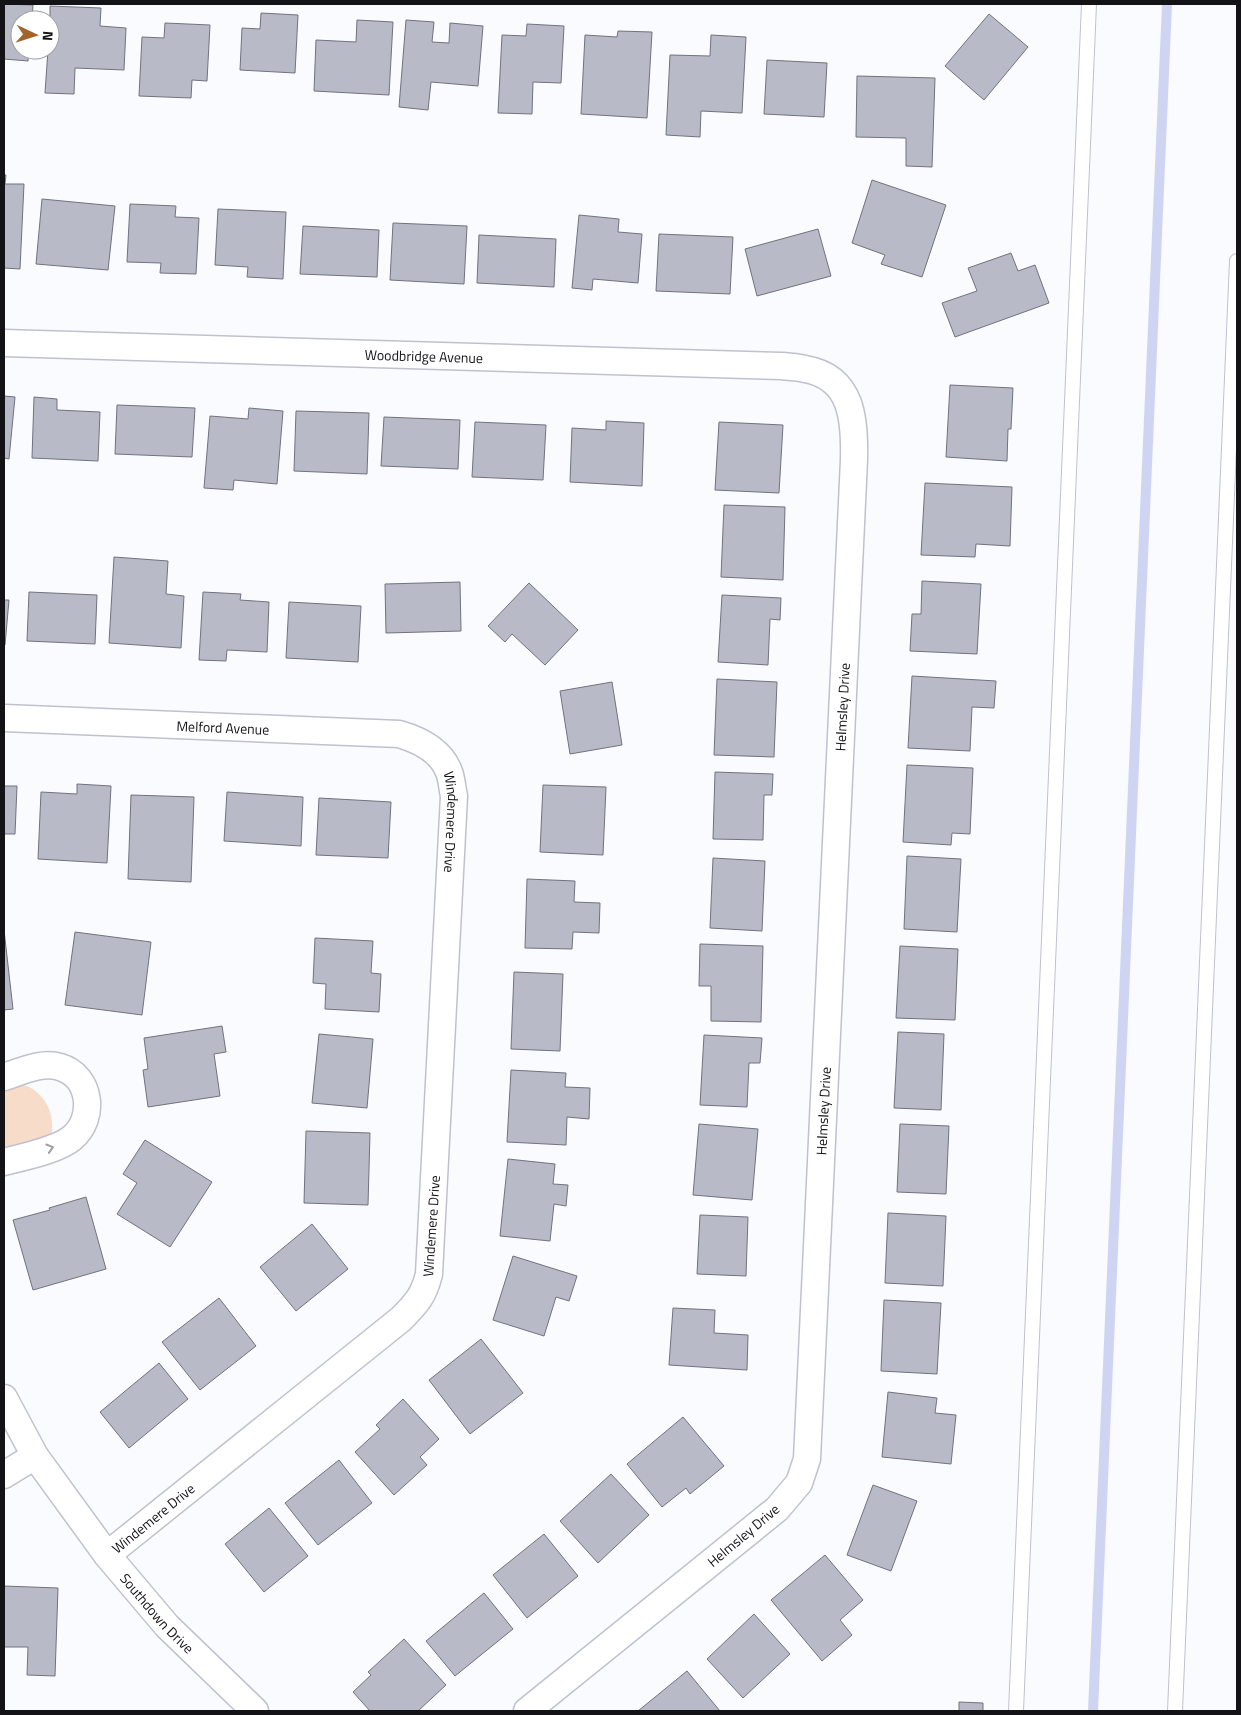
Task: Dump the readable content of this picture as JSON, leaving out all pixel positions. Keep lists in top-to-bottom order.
{
  "streets": {
    "street": [
      "Woodbridge Avenue",
      "Helmsley Drive",
      "Melford Avenue",
      "Windemere Drive",
      "Southdown Drive"
    ]
  },
  "crossings": [
    ["Woodbridge Avenue", "Helmsley Drive"],
    ["Melford Avenue", "Windemere Drive"],
    ["Windemere Drive", "Southdown Drive"]
  ],
  "north": "right"
}
